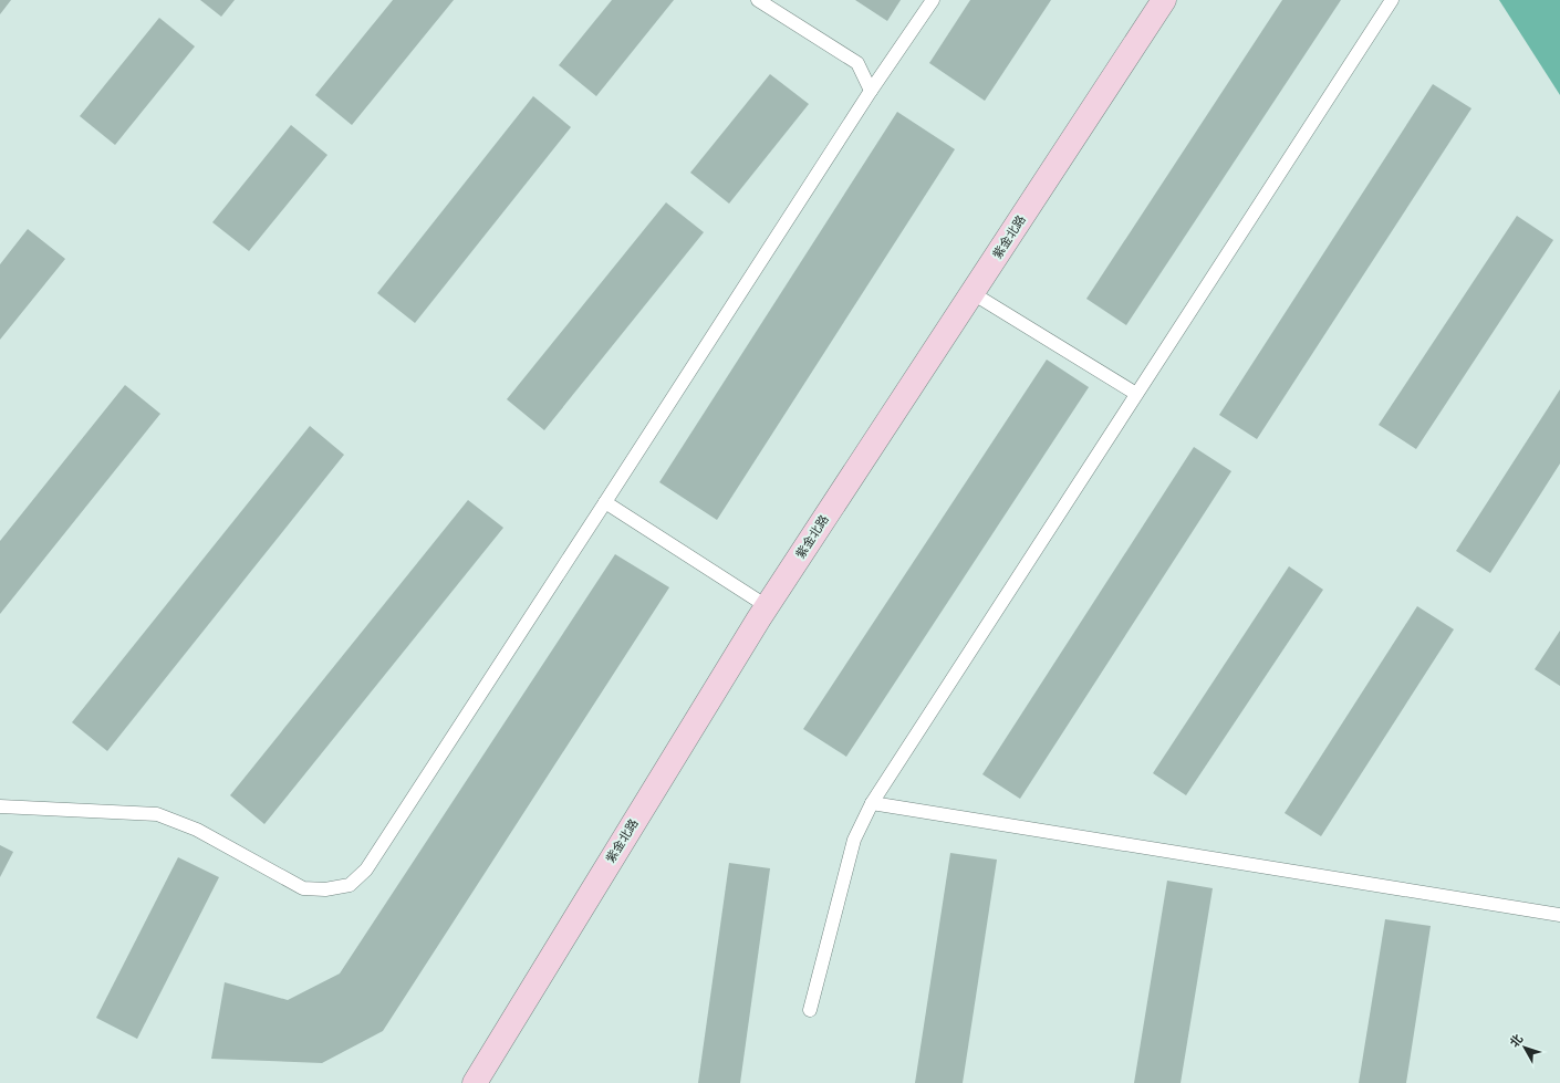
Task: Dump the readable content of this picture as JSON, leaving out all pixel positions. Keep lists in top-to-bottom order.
{
  "streets": {
    "street": ["紫金北路"]
  },
  "north": "top left"
}
